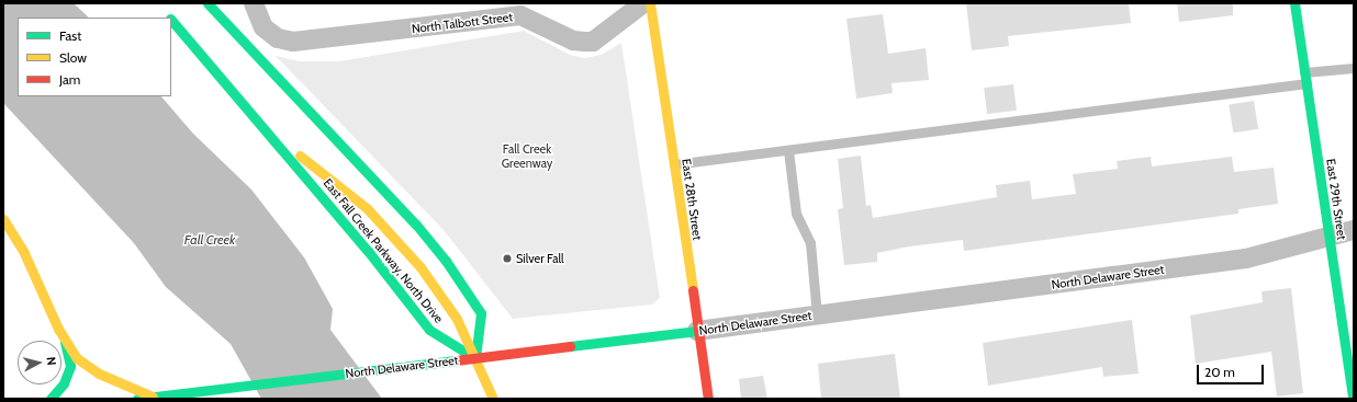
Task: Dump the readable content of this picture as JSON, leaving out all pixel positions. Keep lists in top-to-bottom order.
{
  "streets": {
    "main road": [
      "East 28th Street",
      "East 29th Street",
      "East Fall Creek Parkway, North Drive",
      "North Delaware Street"
    ],
    "street": ["North Talbott Street"]
  },
  "crossings": [
    ["East 28th Street", "North Delaware Street"],
    ["East 29th Street", "North Delaware Street"],
    ["East Fall Creek Parkway, North Drive", "North Delaware Street"]
  ],
  "water": ["Fall Creek"],
  "parks": ["Fall Creek Greenway"],
  "places": ["Silver Fall"],
  "legend": ["Fast", "Slow", "Jam"],
  "scale_bar": "20 m",
  "north": "right"
}
